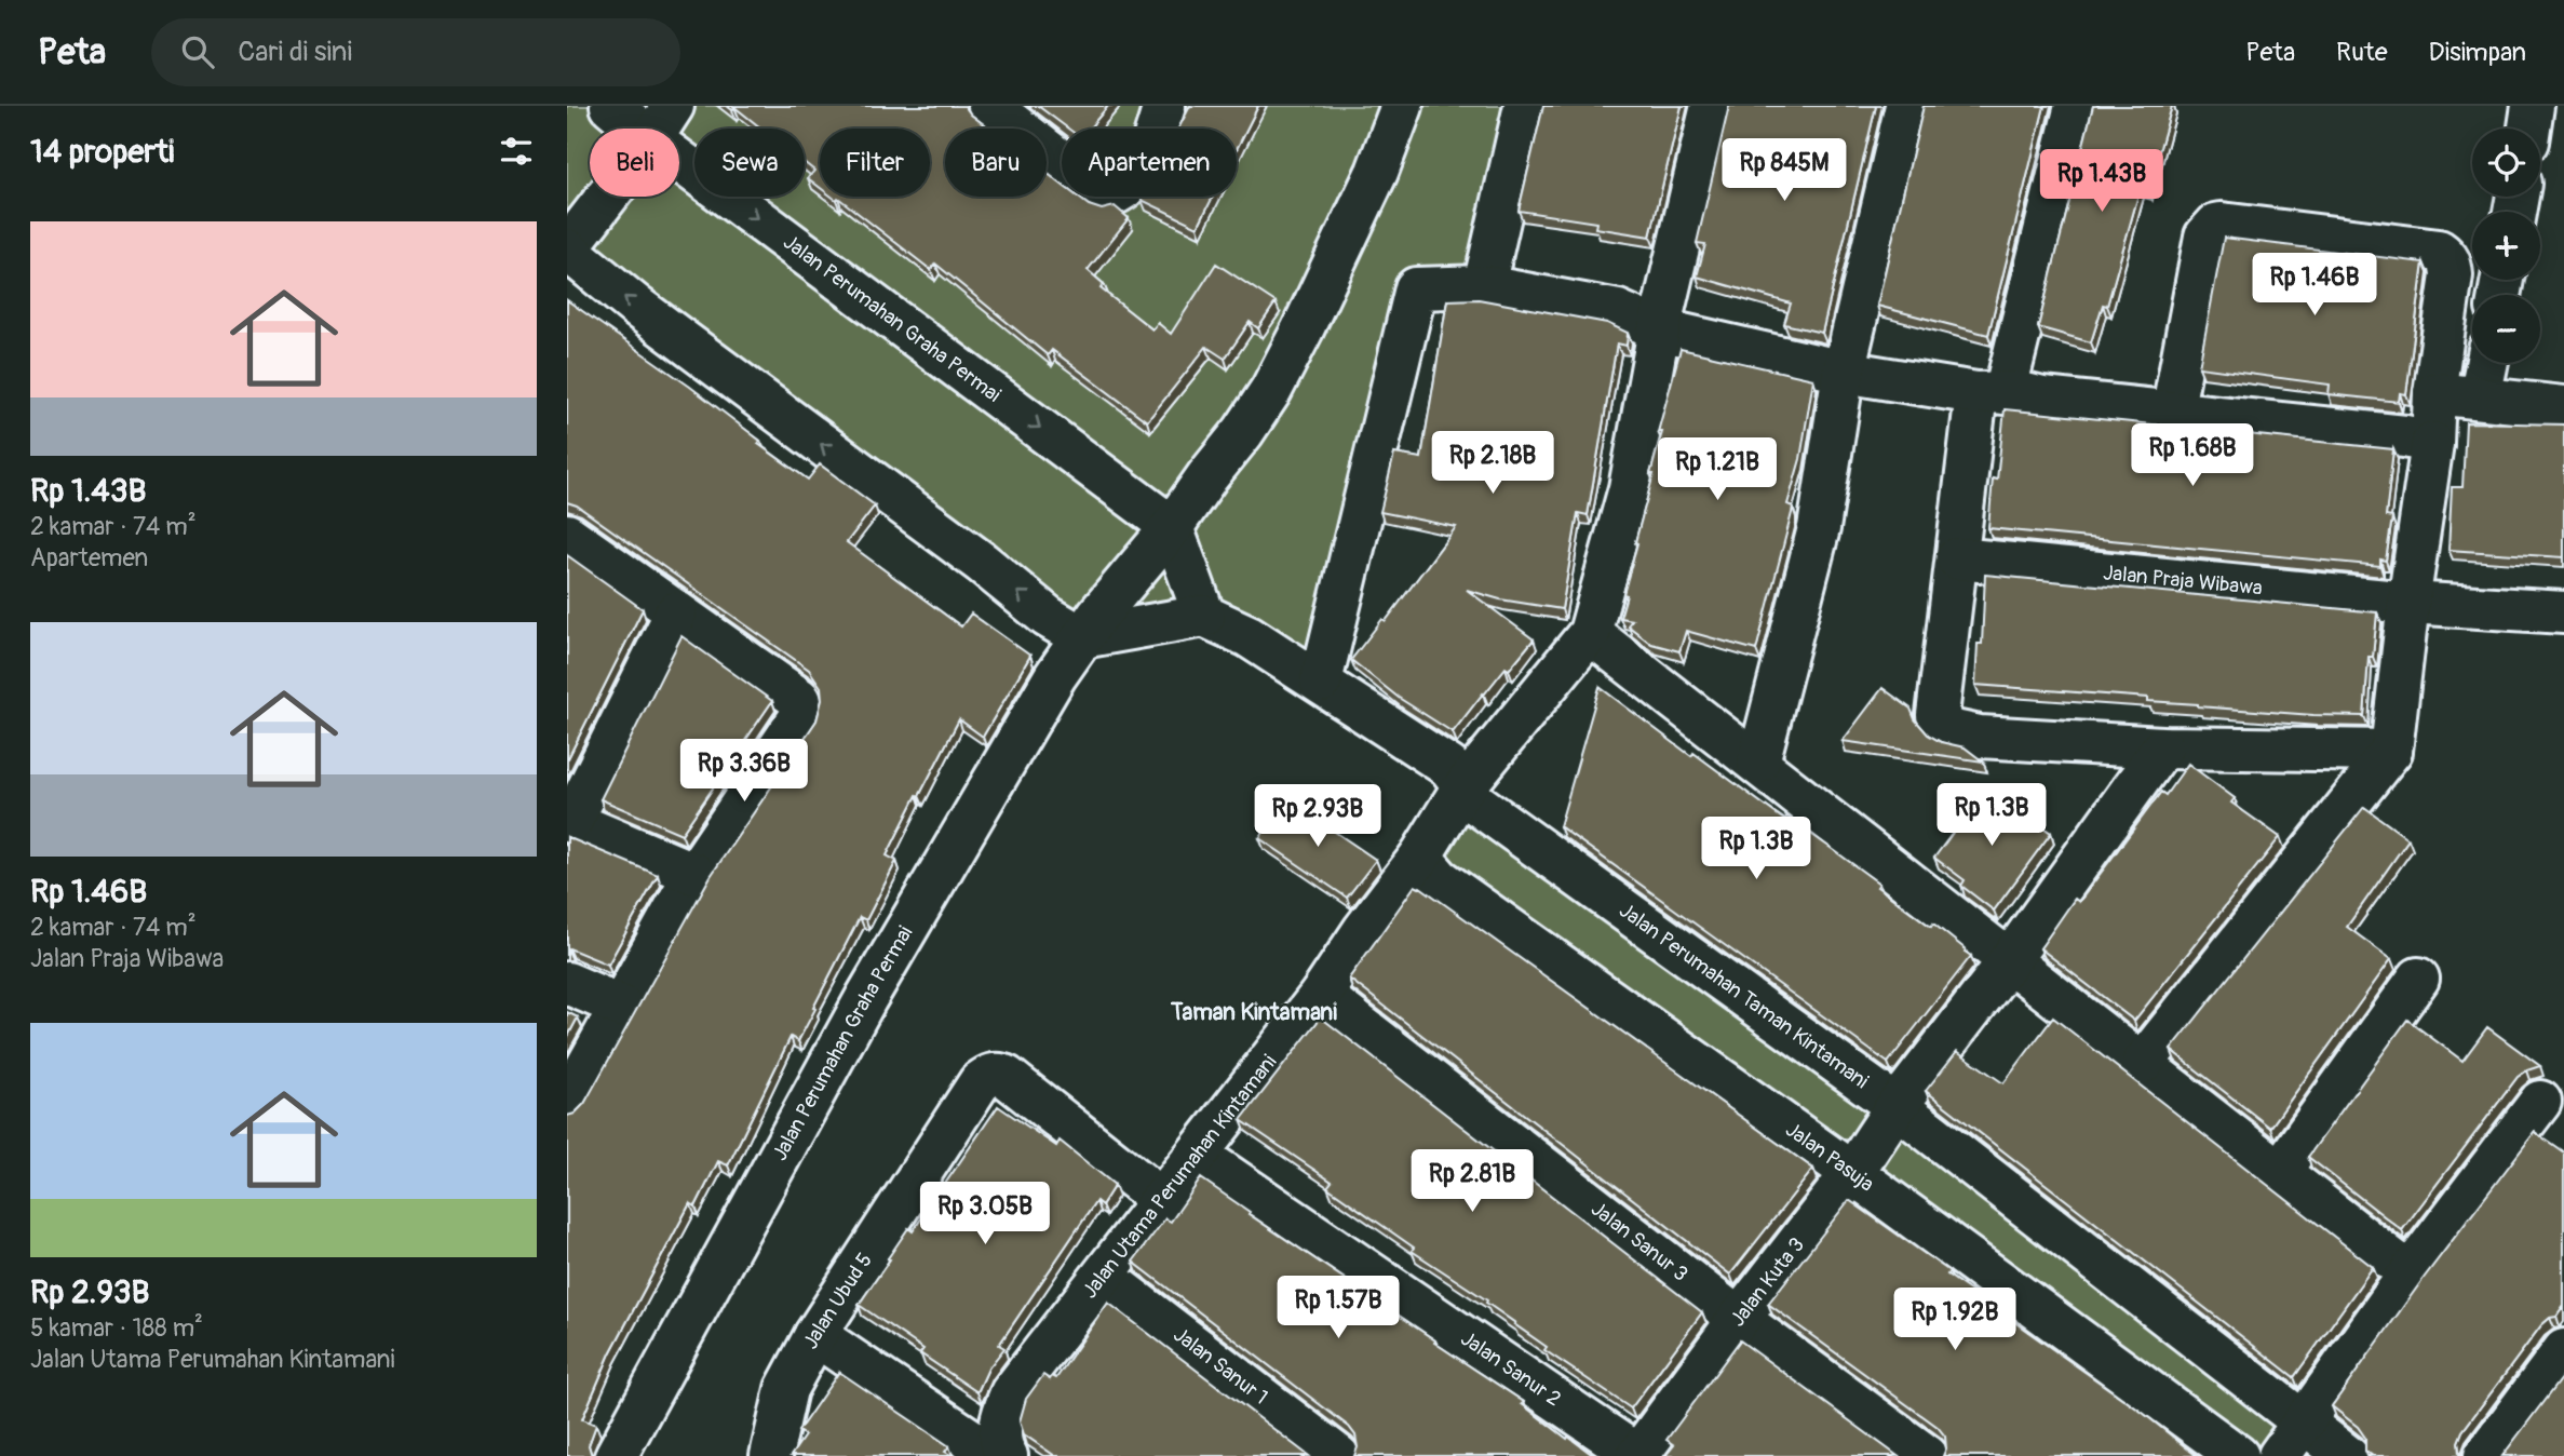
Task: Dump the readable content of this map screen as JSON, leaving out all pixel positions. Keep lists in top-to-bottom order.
{
  "streets": {
    "street": [
      "Jalan Perumahan Graha Permai",
      "Jalan Praja Wibawa",
      "Jalan Perumahan Taman Kintamani",
      "Jalan Pasuja",
      "Jalan Utama Perumahan Kintamani",
      "Jalan Sanur 3",
      "Jalan Kuta 3",
      "Jalan Ubud 5",
      "Jalan Sanur 1",
      "Jalan Sanur 2"
    ]
  },
  "crossings": [
    ["Jalan Perumahan Taman Kintamani", "Jalan Utama Perumahan Kintamani"],
    ["Jalan Perumahan Taman Kintamani", "Jalan Kuta 3"],
    ["Jalan Pasuja", "Jalan Utama Perumahan Kintamani"],
    ["Jalan Pasuja", "Jalan Kuta 3"],
    ["Jalan Utama Perumahan Kintamani", "Jalan Sanur 3"],
    ["Jalan Utama Perumahan Kintamani", "Jalan Ubud 5"],
    ["Jalan Utama Perumahan Kintamani", "Jalan Sanur 1"],
    ["Jalan Utama Perumahan Kintamani", "Jalan Sanur 2"],
    ["Jalan Sanur 3", "Jalan Kuta 3"],
    ["Jalan Kuta 3", "Jalan Sanur 2"]
  ],
  "districts": ["Taman Kintamani"],
  "page": {
    "header": "Peta",
    "search": "Cari di sini",
    "nav": ["Peta", "Rute", "Disimpan"],
    "heading": "14 properti",
    "map_buttons": ["+", "−"],
    "chip": [
      "Beli",
      "Sewa",
      "Filter",
      "Baru",
      "Apartemen"
    ],
    "price": [
      "Rp 845M",
      "Rp 1.43B",
      "Rp 1.46B",
      "Rp 1.68B",
      "Rp 2.18B",
      "Rp 1.21B",
      "Rp 3.36B",
      "Rp 1.3B",
      "Rp 2.93B",
      "Rp 1.3B",
      "Rp 2.81B",
      "Rp 3.05B",
      "Rp 1.57B",
      "Rp 1.92B"
    ],
    "list": [
      {
        "name": "Rp 1.43B",
        "note": "2 kamar · 74 m² · Apartemen"
      },
      {
        "name": "Rp 1.46B",
        "note": "2 kamar · 74 m² · Jalan Praja Wibawa"
      },
      {
        "name": "Rp 2.93B",
        "note": "5 kamar · 188 m² · Jalan Utama Perumahan Kintamani"
      }
    ]
  }
}
